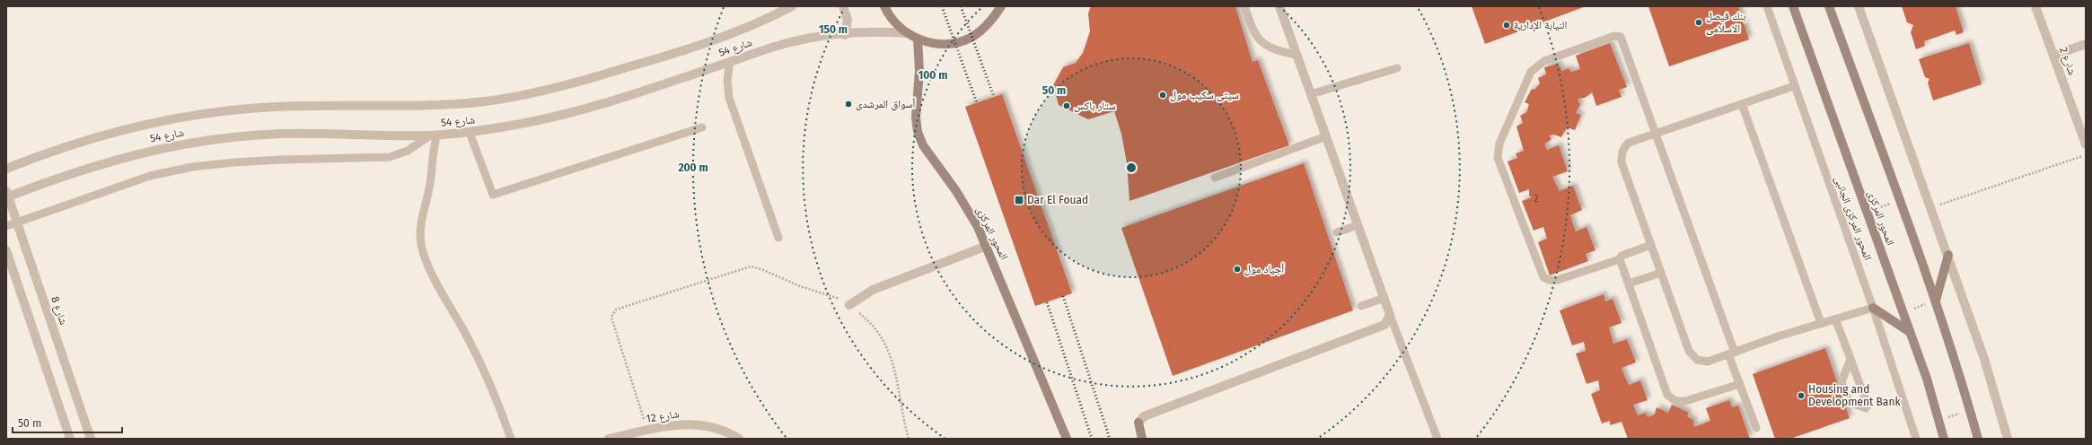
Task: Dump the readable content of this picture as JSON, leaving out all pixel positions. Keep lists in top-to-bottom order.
{
  "streets": {
    "main road": ["المحور المركزى"],
    "street": [
      "شارع 54",
      "شارع 2",
      "شارع 8",
      "شارع 12"
    ],
    "lane": ["المحور المركزى الجانبى"]
  },
  "crossings": [
    ["شارع 54", "شارع 8"]
  ],
  "places": {
    "other": [
      "بنك فيصل الاسلامى",
      "النيابة الإدارية",
      "سيتى سكيب مول",
      "أسواق المرشدى",
      "ستار باكس",
      "أجياد مول",
      "Housing and Development Bank"
    ],
    "transit": ["Dar El Fouad"]
  },
  "house_numbers": ["2"],
  "scale_bar": "50 m",
  "rings": [
    "150 m",
    "100 m",
    "50 m",
    "200 m"
  ]
}
